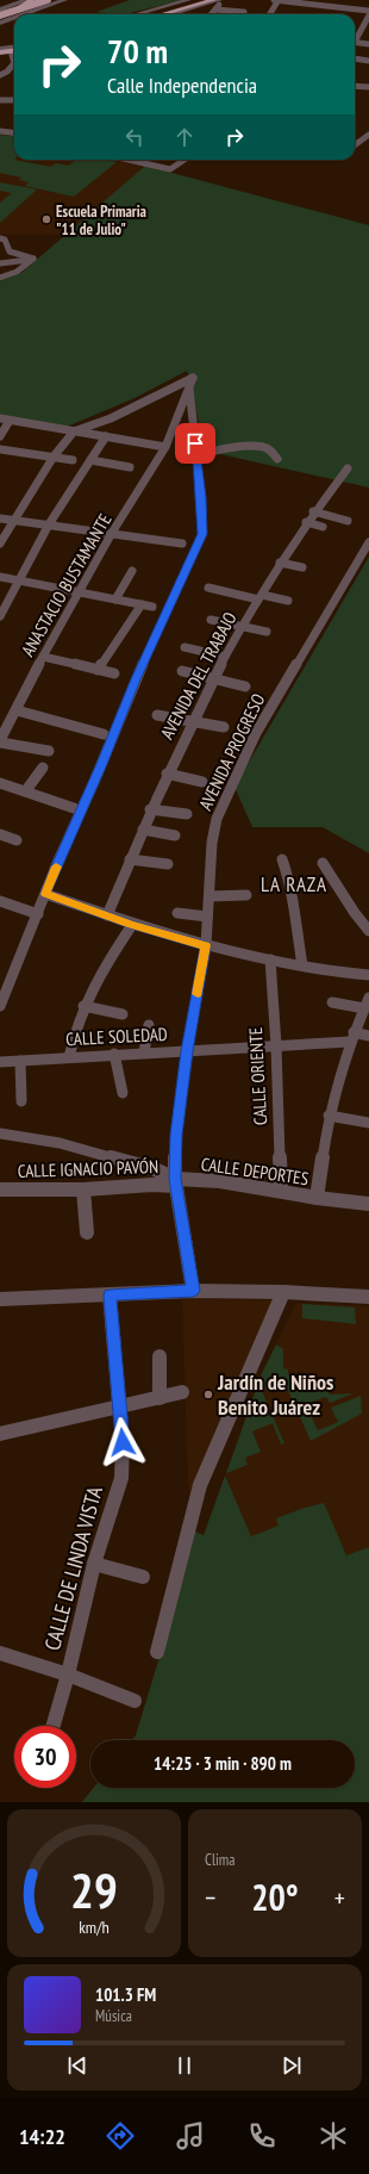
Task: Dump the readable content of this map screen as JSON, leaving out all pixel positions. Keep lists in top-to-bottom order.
{
  "streets": {
    "street": [
      "ANASTACIO BUSTAMANTE",
      "AVENIDA DEL TRABAJO",
      "AVENIDA PROGRESO",
      "CALLE SOLEDAD",
      "CALLE ORIENTE",
      "CALLE IGNACIO PAVÓN",
      "CALLE DEPORTES",
      "CALLE DE LINDA VISTA"
    ]
  },
  "crossings": [
    ["AVENIDA PROGRESO", "CALLE SOLEDAD"],
    ["AVENIDA PROGRESO", "CALLE IGNACIO PAVÓN"],
    ["AVENIDA PROGRESO", "CALLE DEPORTES"],
    ["CALLE SOLEDAD", "CALLE ORIENTE"],
    ["CALLE ORIENTE", "CALLE DEPORTES"],
    ["CALLE IGNACIO PAVÓN", "CALLE DEPORTES"]
  ],
  "districts": ["LA RAZA"],
  "places": ["Escuela Primaria \"11 de Julio\"", "Jardín de Niños Benito Juárez"],
  "page": {
    "turn": ["70 m", "Calle Independencia"],
    "limit": "30",
    "trip": "14:25 · 3 min · 890 m",
    "tile": "Clima",
    "heat": ["−", "20°", "+"],
    "song": ["101.3 FM", "Música"],
    "tabs": "14:22",
    "gauge": ["29", "km/h"]
  }
}
